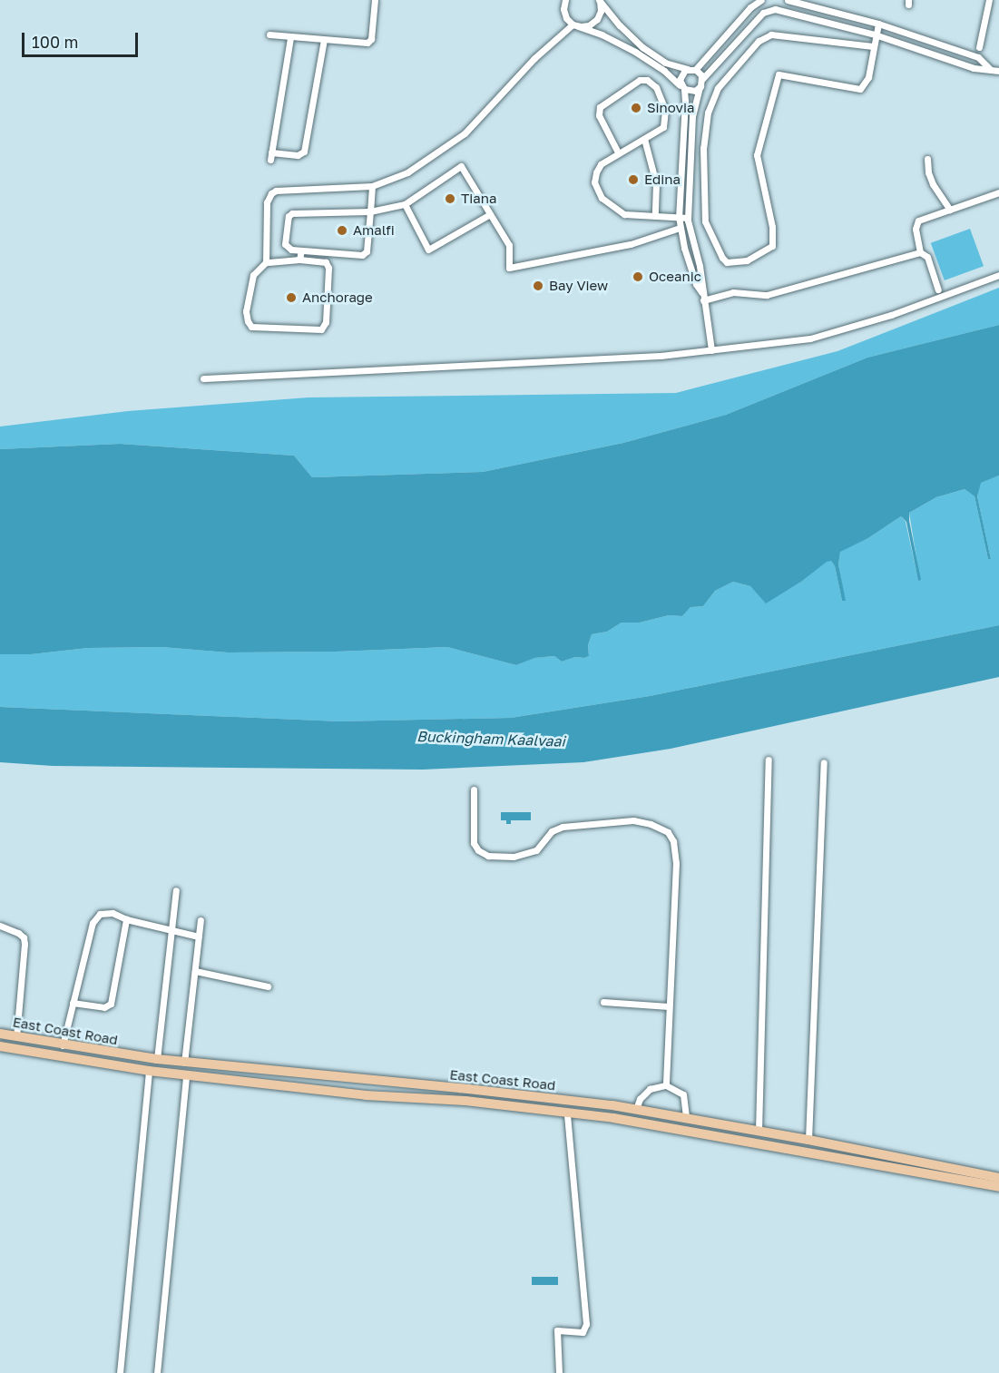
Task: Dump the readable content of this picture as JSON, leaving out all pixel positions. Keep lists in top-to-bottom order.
{
  "streets": {
    "main road": ["East Coast Road"]
  },
  "water": ["Buckingham Kaalvaai"],
  "places": [
    "Sinovia",
    "Edina",
    "Tiana",
    "Amalfi",
    "Oceanic",
    "Bay View",
    "Anchorage"
  ],
  "scale_bar": "100 m"
}
